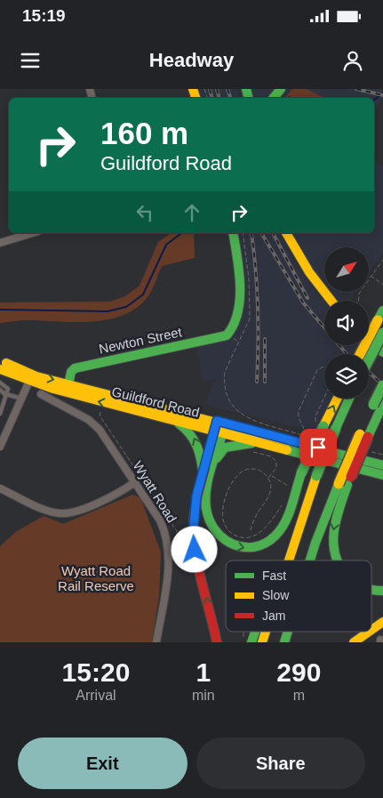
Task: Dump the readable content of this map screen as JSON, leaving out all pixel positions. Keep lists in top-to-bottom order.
{
  "streets": {
    "main road": ["Newton Street", "Guildford Road"],
    "street": ["Wyatt Road"]
  },
  "crossings": [
    ["Newton Street", "Guildford Road"]
  ],
  "parks": ["Wyatt Road Rail Reserve"],
  "legend": ["Fast", "Slow", "Jam"],
  "north": "top right",
  "page": {
    "status": "15:19",
    "header": "Headway",
    "turn": ["160 m", "Guildford Road"],
    "eta": [
      "15:20",
      "Arrival",
      "1",
      "min",
      "290",
      "m"
    ],
    "buttons": ["Exit", "Share"]
  }
}
